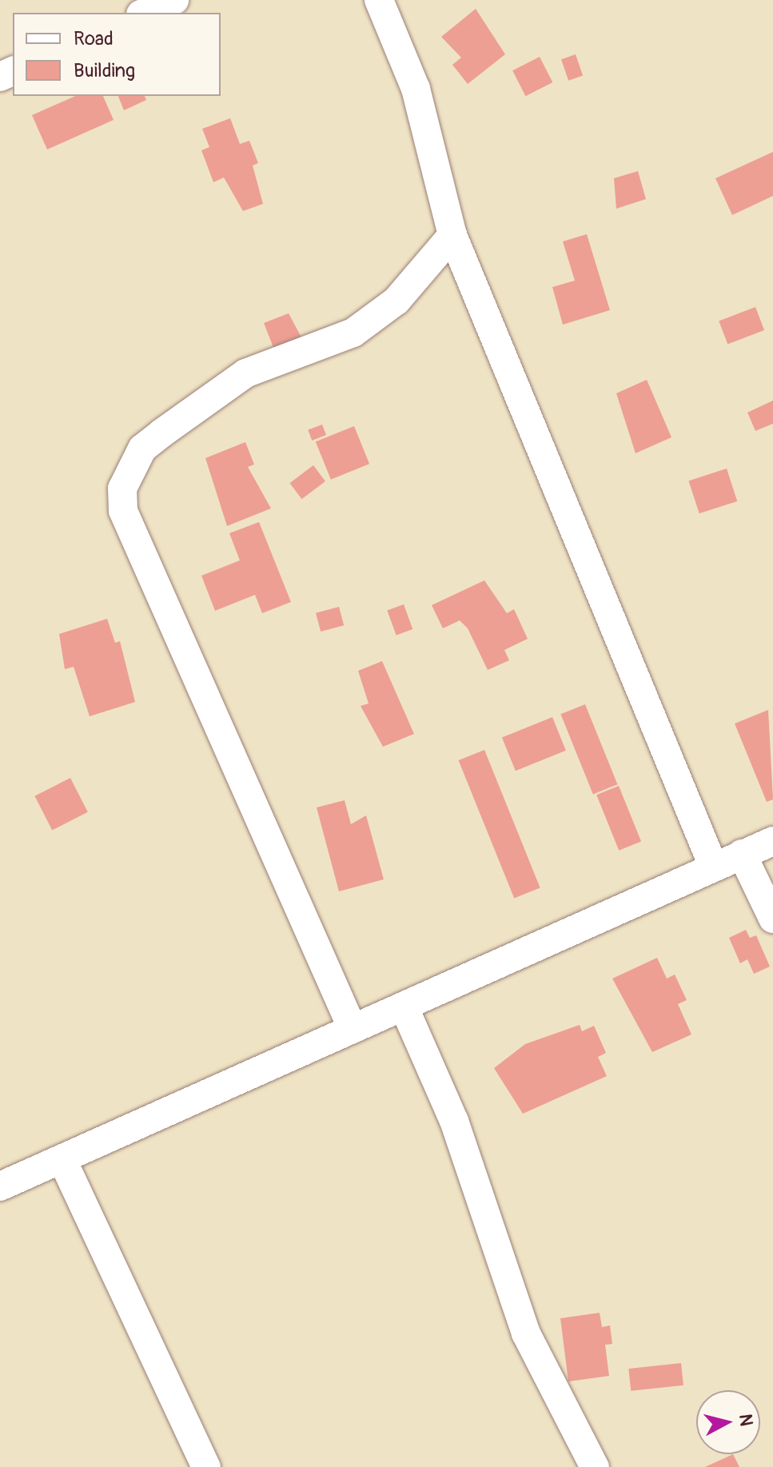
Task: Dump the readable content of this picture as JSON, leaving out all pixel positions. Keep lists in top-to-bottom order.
{
  "legend": ["Road", "Building"],
  "north": "right"
}
